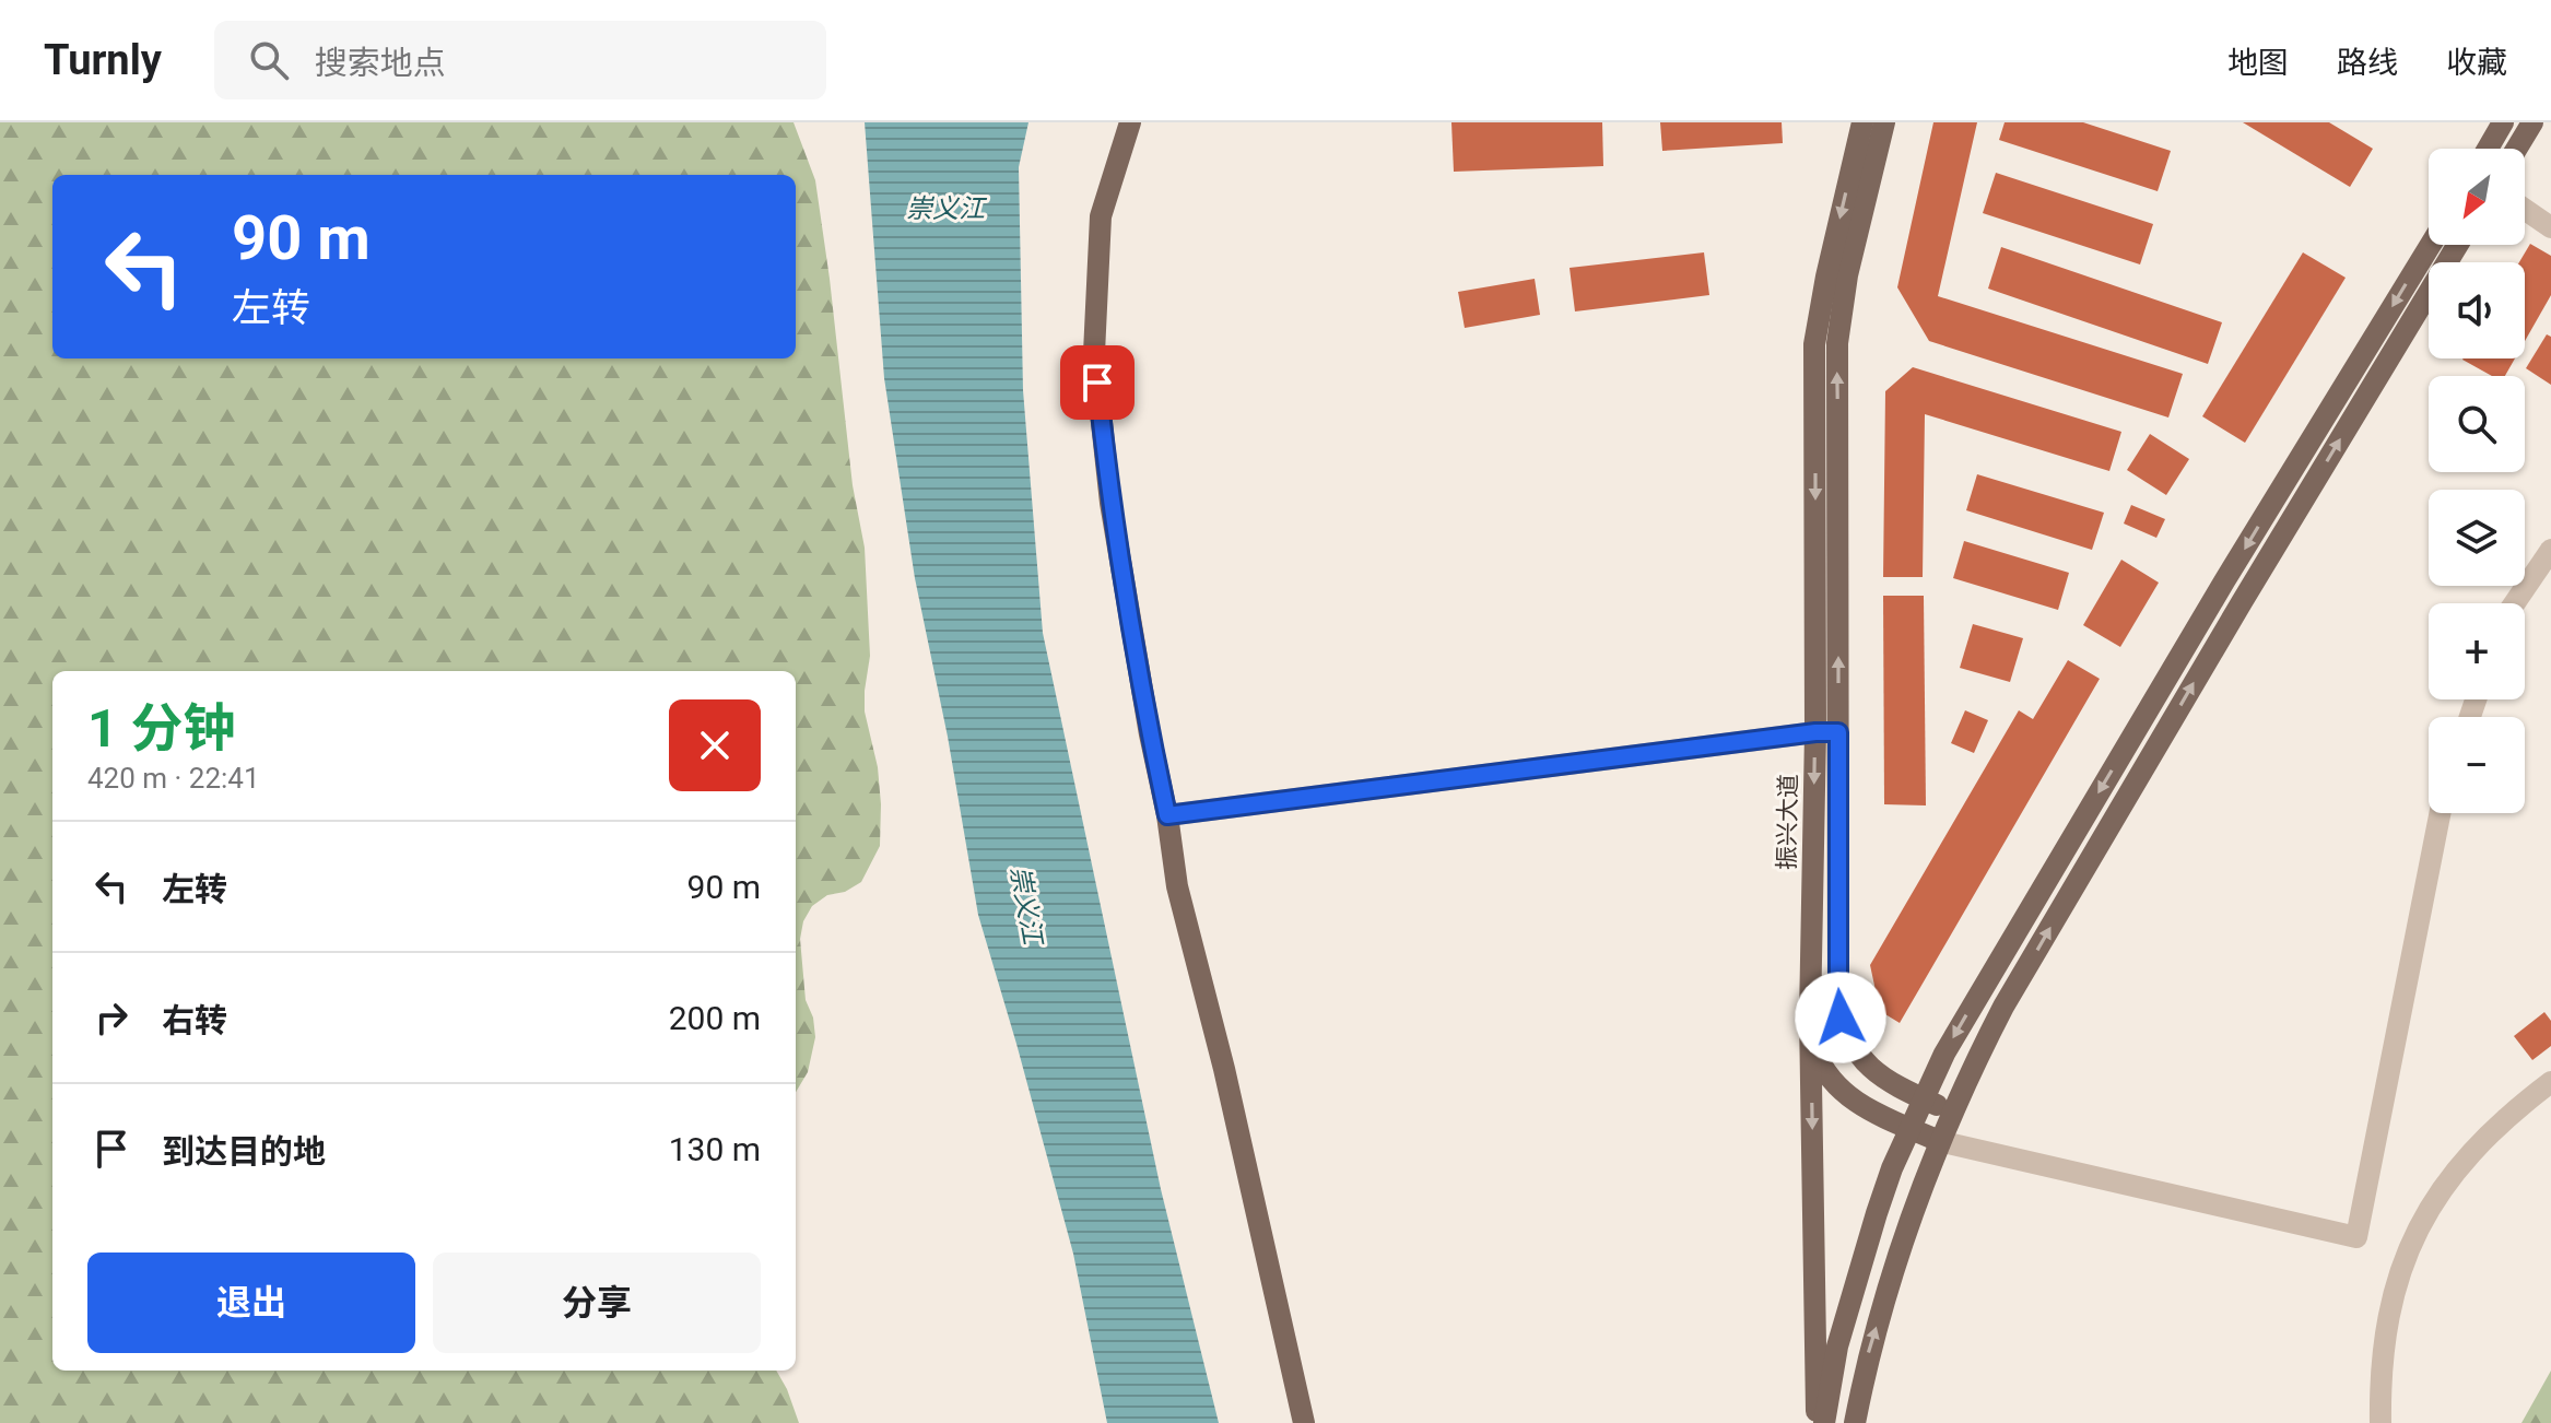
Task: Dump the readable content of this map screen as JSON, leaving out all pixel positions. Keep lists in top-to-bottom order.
{
  "streets": {
    "main road": ["振兴大道"]
  },
  "water": ["崇义江"],
  "north": "bottom left",
  "page": {
    "header": "Turnly",
    "search": "搜索地点",
    "nav": ["地图", "路线", "收藏"],
    "map_buttons": ["+", "−"],
    "turn": ["90 m", "左转"],
    "heading": ["1 分钟", "420 m · 22:41"],
    "list": [
      {
        "name": "左转",
        "value": "90 m"
      },
      {
        "name": "右转",
        "value": "200 m"
      },
      {
        "name": "到达目的地",
        "value": "130 m"
      }
    ],
    "buttons": ["退出", "分享"]
  }
}
